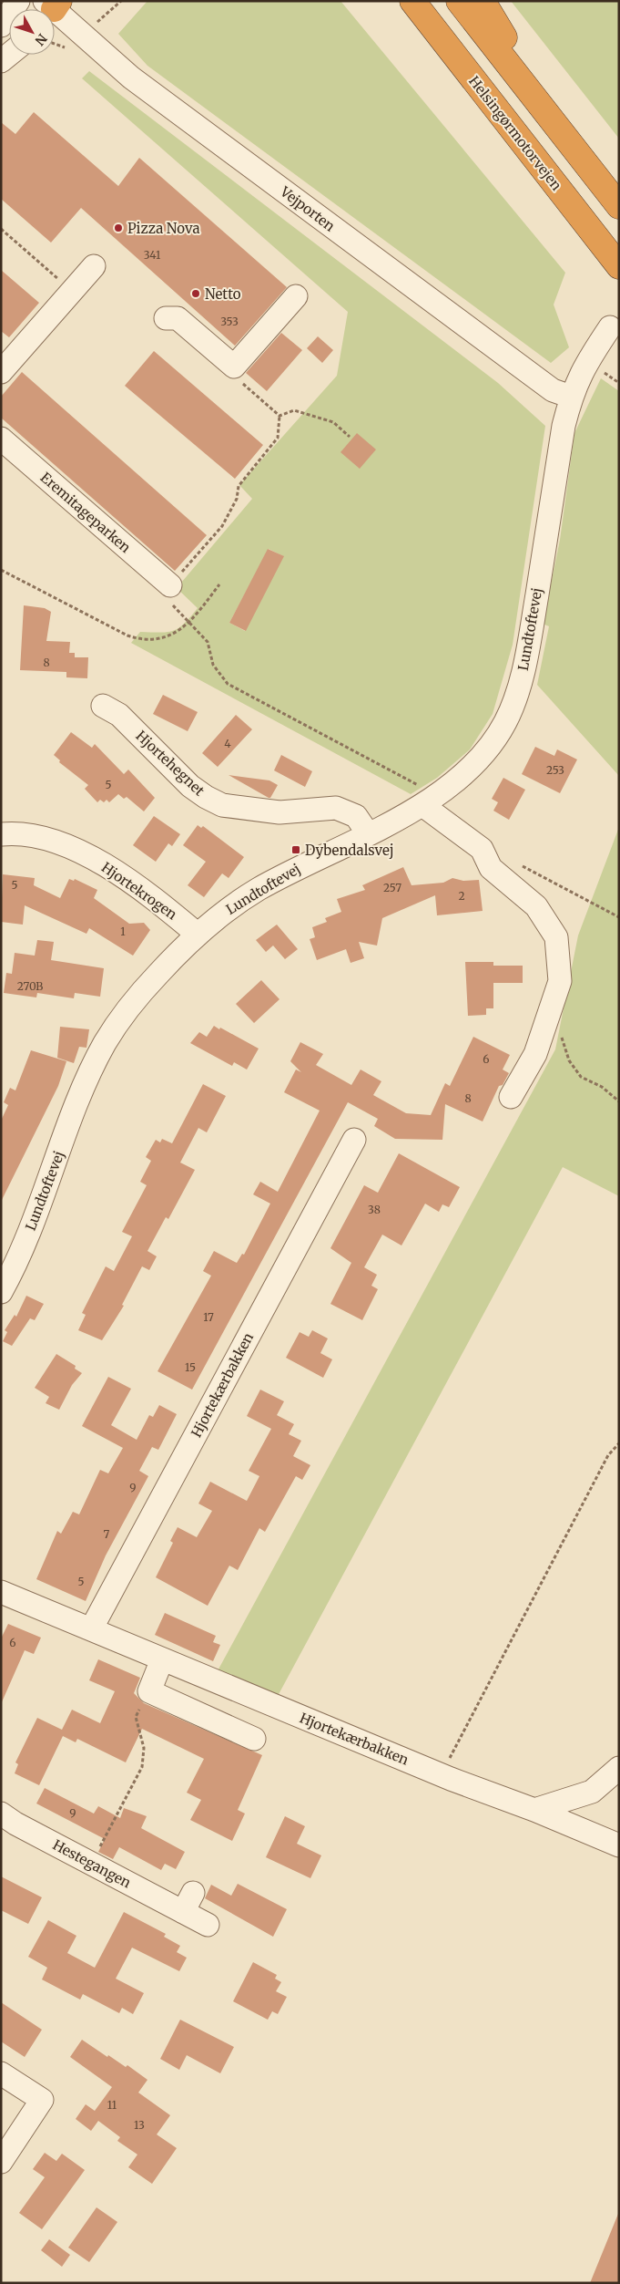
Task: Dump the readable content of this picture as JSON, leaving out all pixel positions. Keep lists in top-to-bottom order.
{
  "streets": {
    "highway": ["Helsingørmotorvejen"],
    "street": [
      "Vejporten",
      "Eremitageparken",
      "Lundtoftevej",
      "Hjortehegnet",
      "Hjortekrogen",
      "Hjortekærbakken",
      "Hestegangen"
    ]
  },
  "crossings": [
    ["Vejporten", "Lundtoftevej"],
    ["Lundtoftevej", "Hjortehegnet"],
    ["Lundtoftevej", "Hjortekrogen"]
  ],
  "places": {
    "other": ["Pizza Nova", "Netto"],
    "transit": ["Dybendalsvej"]
  },
  "house_numbers": [
    "341",
    "353",
    "8",
    "4",
    "253",
    "5",
    "5",
    "257",
    "2",
    "1",
    "270B",
    "6",
    "8",
    "38",
    "17",
    "15",
    "9",
    "7",
    "5",
    "6",
    "9",
    "11",
    "13"
  ],
  "north": "bottom right"
}
